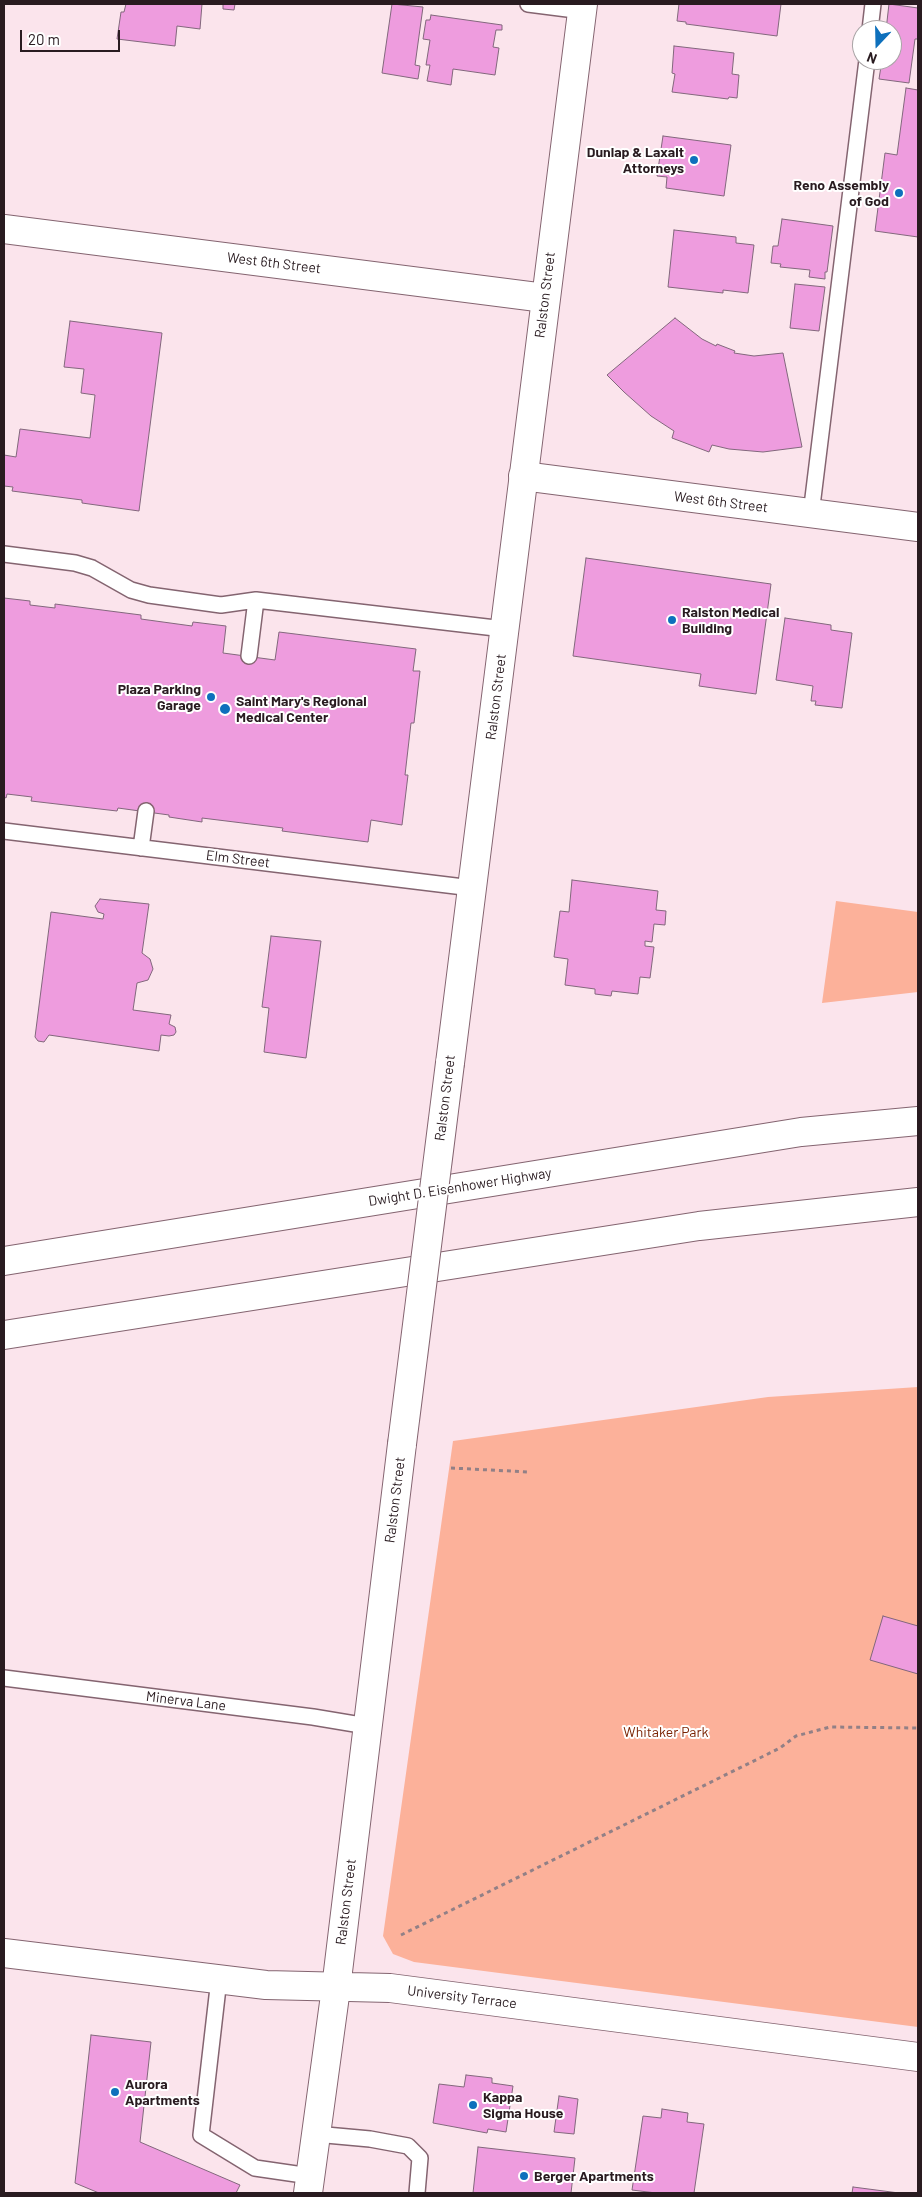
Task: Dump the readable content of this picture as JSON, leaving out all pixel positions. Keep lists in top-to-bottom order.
{
  "streets": {
    "main road": [
      "West 6th Street",
      "Ralston Street",
      "Dwight D. Eisenhower Highway",
      "University Terrace"
    ],
    "lane": ["Elm Street", "Minerva Lane"]
  },
  "crossings": [
    ["West 6th Street", "Ralston Street"],
    ["Ralston Street", "Elm Street"],
    ["Ralston Street", "Minerva Lane"],
    ["Ralston Street", "University Terrace"]
  ],
  "parks": ["Whitaker Park"],
  "places": [
    "Dunlap & Laxalt Attorneys",
    "Reno Assembly of God",
    "Ralston Medical Building",
    "Plaza Parking Garage",
    "Saint Mary's Regional Medical Center",
    "Aurora Apartments",
    "Kappa Sigma House",
    "Berger Apartments"
  ],
  "scale_bar": "20 m",
  "north": "bottom"
}
